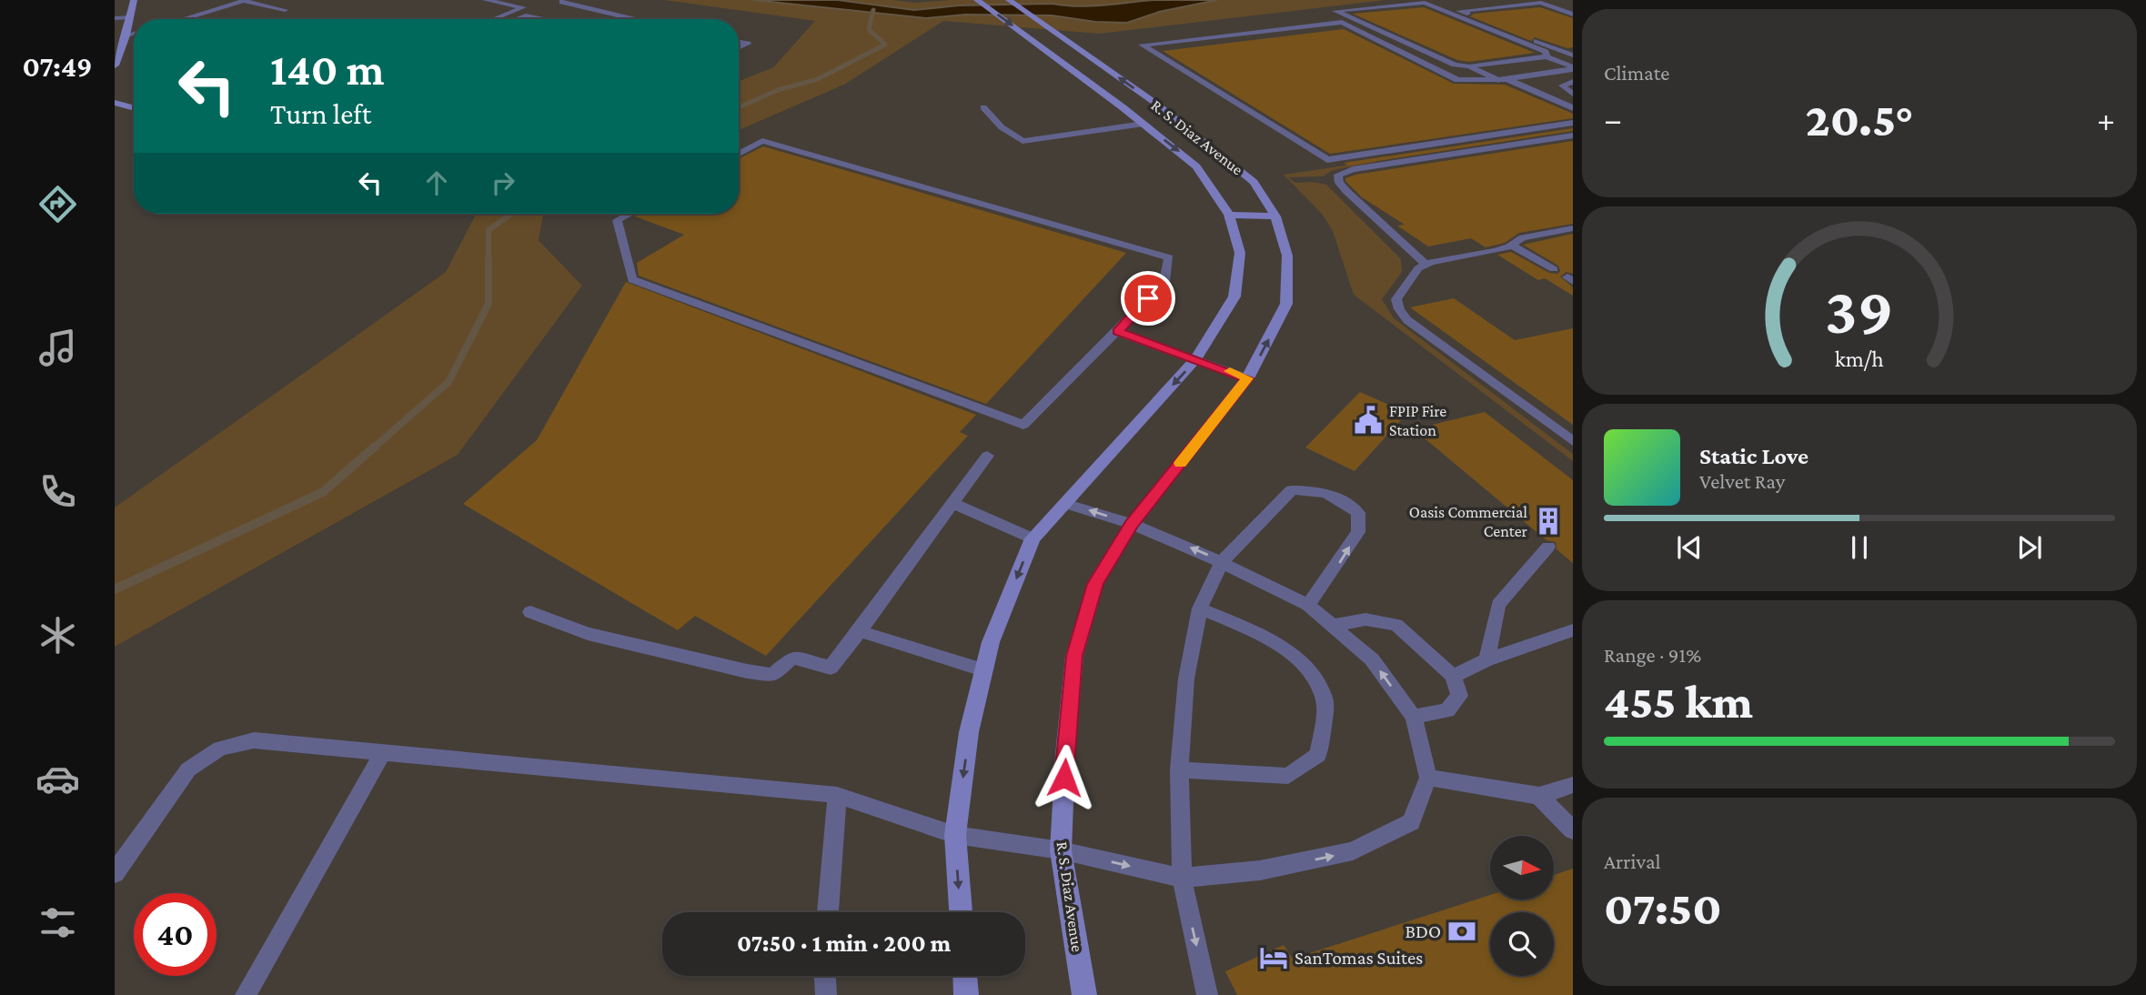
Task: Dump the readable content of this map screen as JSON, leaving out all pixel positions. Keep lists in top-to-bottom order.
{
  "streets": {
    "street": ["R. S. Diaz Avenue"]
  },
  "places": {
    "public building": ["FPIP Fire Station"],
    "building": ["Oasis Commercial Center"],
    "bank": ["BDO"],
    "hotel": ["SanTomas Suites"]
  },
  "north": "right",
  "page": {
    "tabs": "07:49",
    "tile": [
      "Climate",
      ["Range · 91%", "455 km"],
      ["Arrival", "07:50"]
    ],
    "turn": ["140 m", "Turn left"],
    "heat": ["−", "20.5°", "+"],
    "song": ["Static Love", "Velvet Ray"],
    "limit": "40",
    "trip": "07:50 · 1 min · 200 m",
    "gauge": ["39", "km/h"]
  }
}
